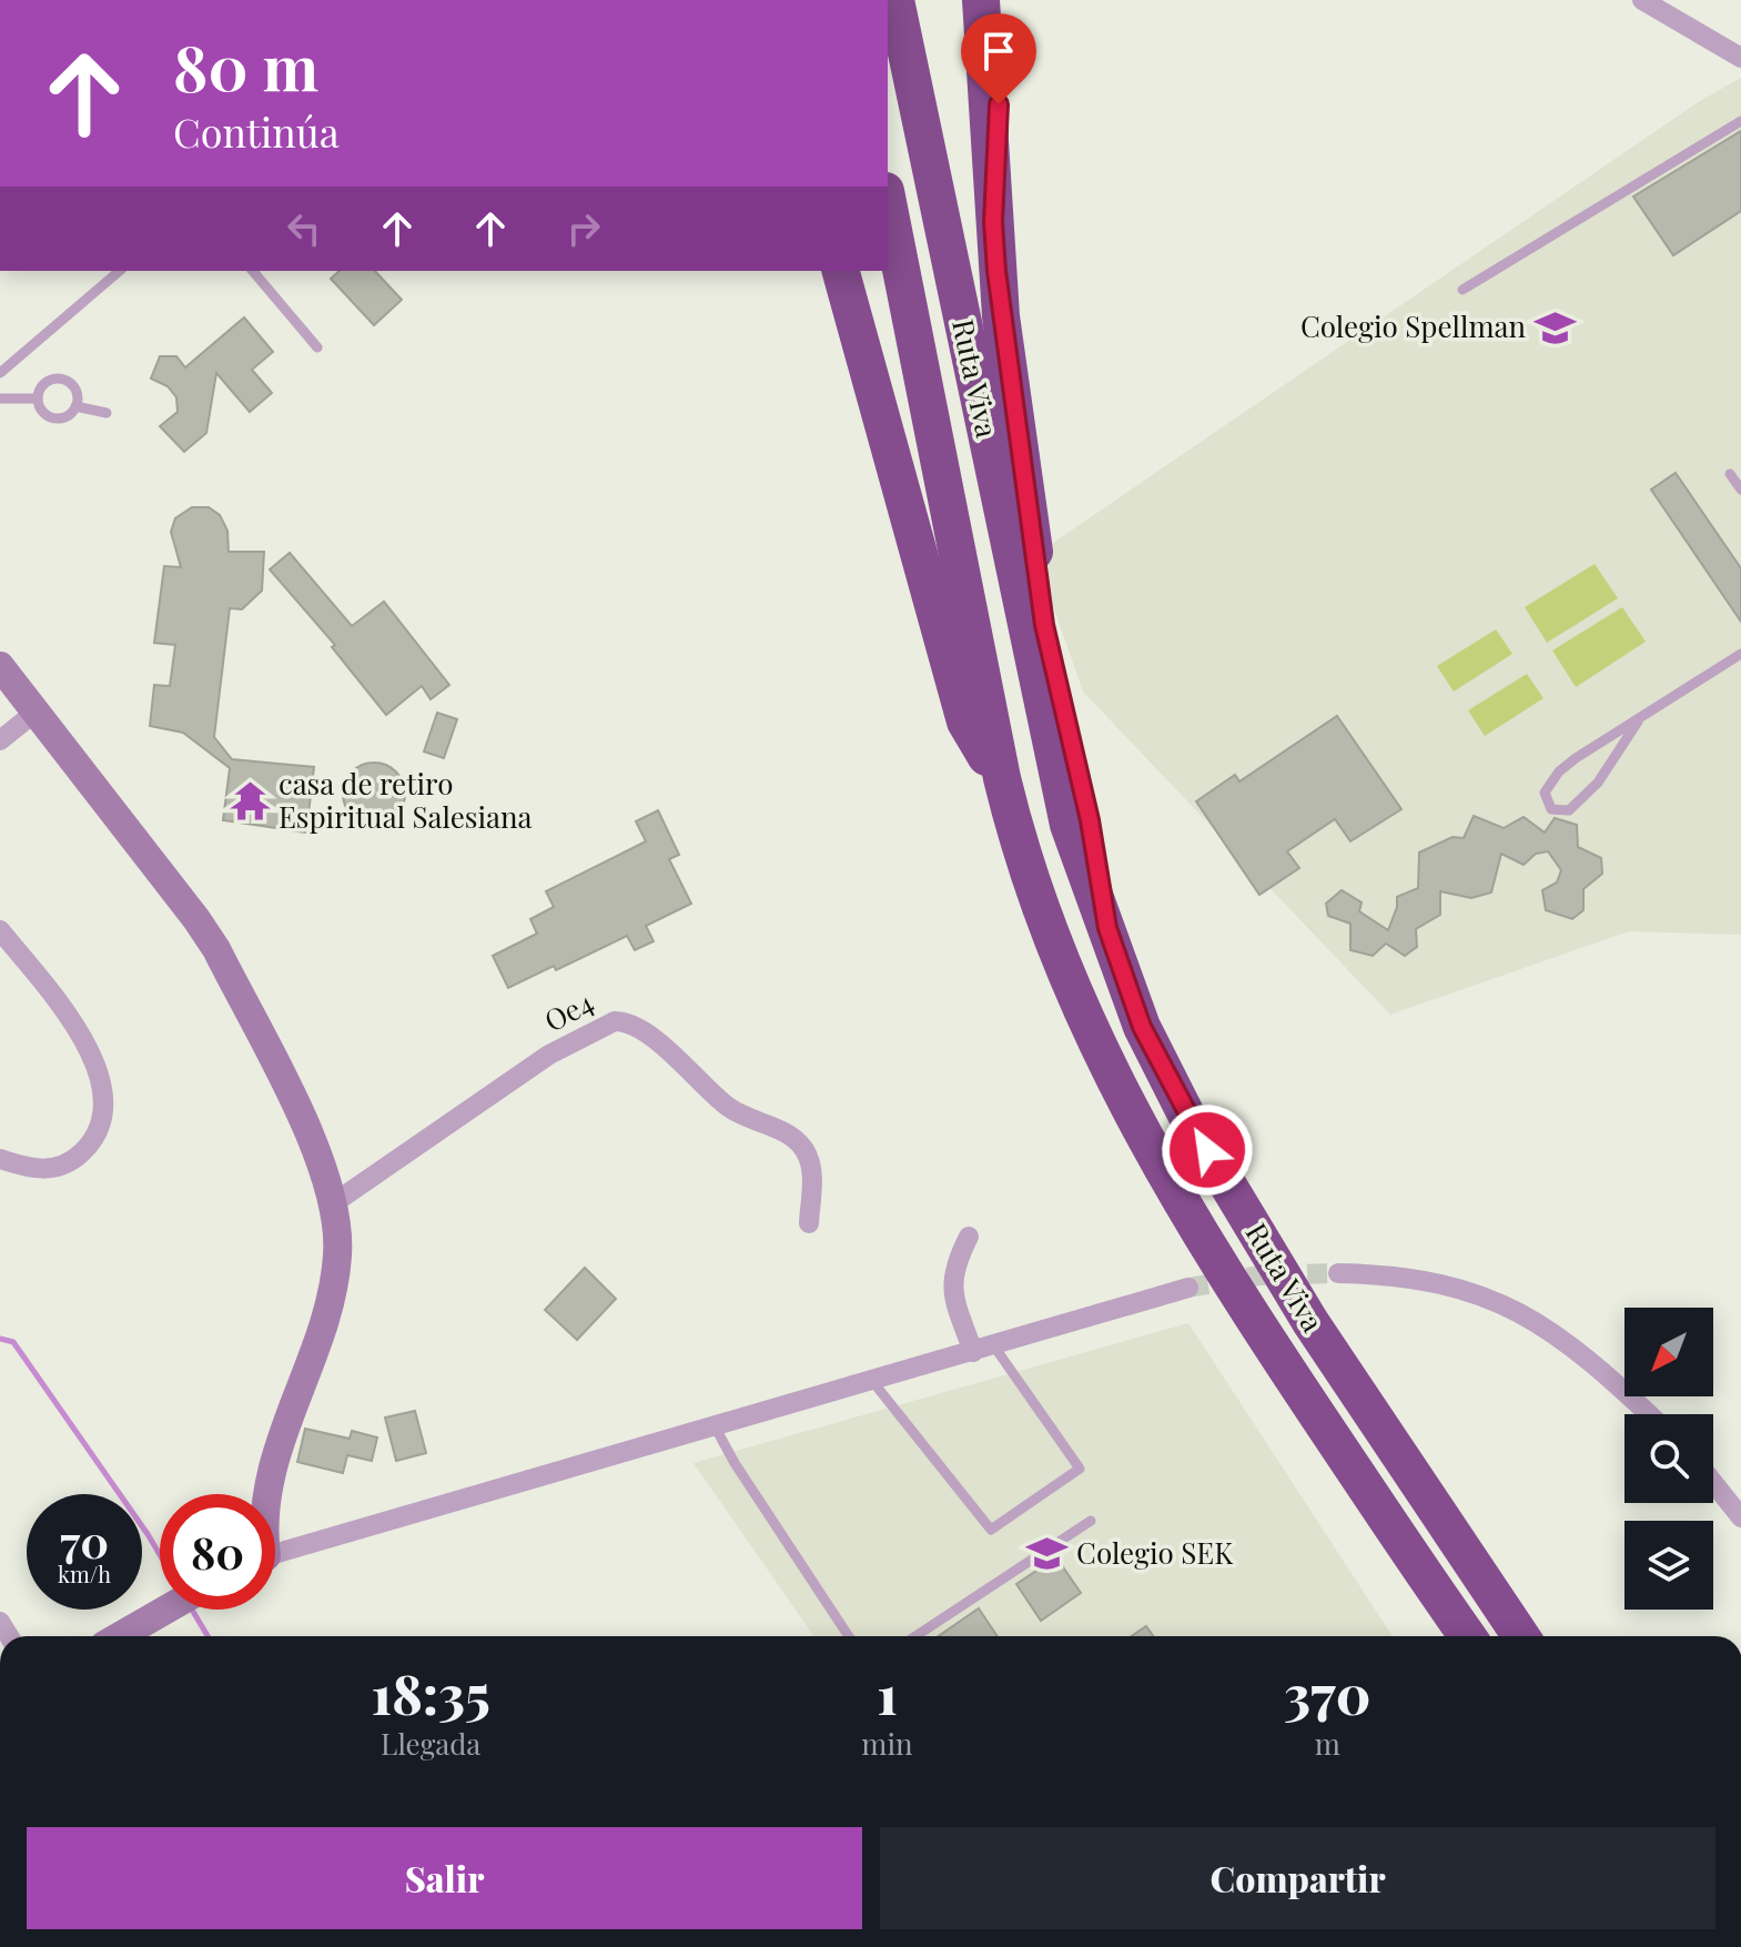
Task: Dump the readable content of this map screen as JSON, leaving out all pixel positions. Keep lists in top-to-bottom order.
{
  "streets": {
    "highway": ["Ruta Viva"],
    "street": ["Oe4"]
  },
  "places": {
    "school or university": ["Colegio Spellman", "Colegio SEK"],
    "temple": ["casa de retiro Espiritual Salesiana"]
  },
  "north": "bottom left",
  "page": {
    "turn": ["80 m", "Continúa"],
    "speed": "70 km/h",
    "limit": "80",
    "eta": [
      "18:35",
      "Llegada",
      "1",
      "min",
      "370",
      "m"
    ],
    "buttons": ["Salir", "Compartir"]
  }
}
